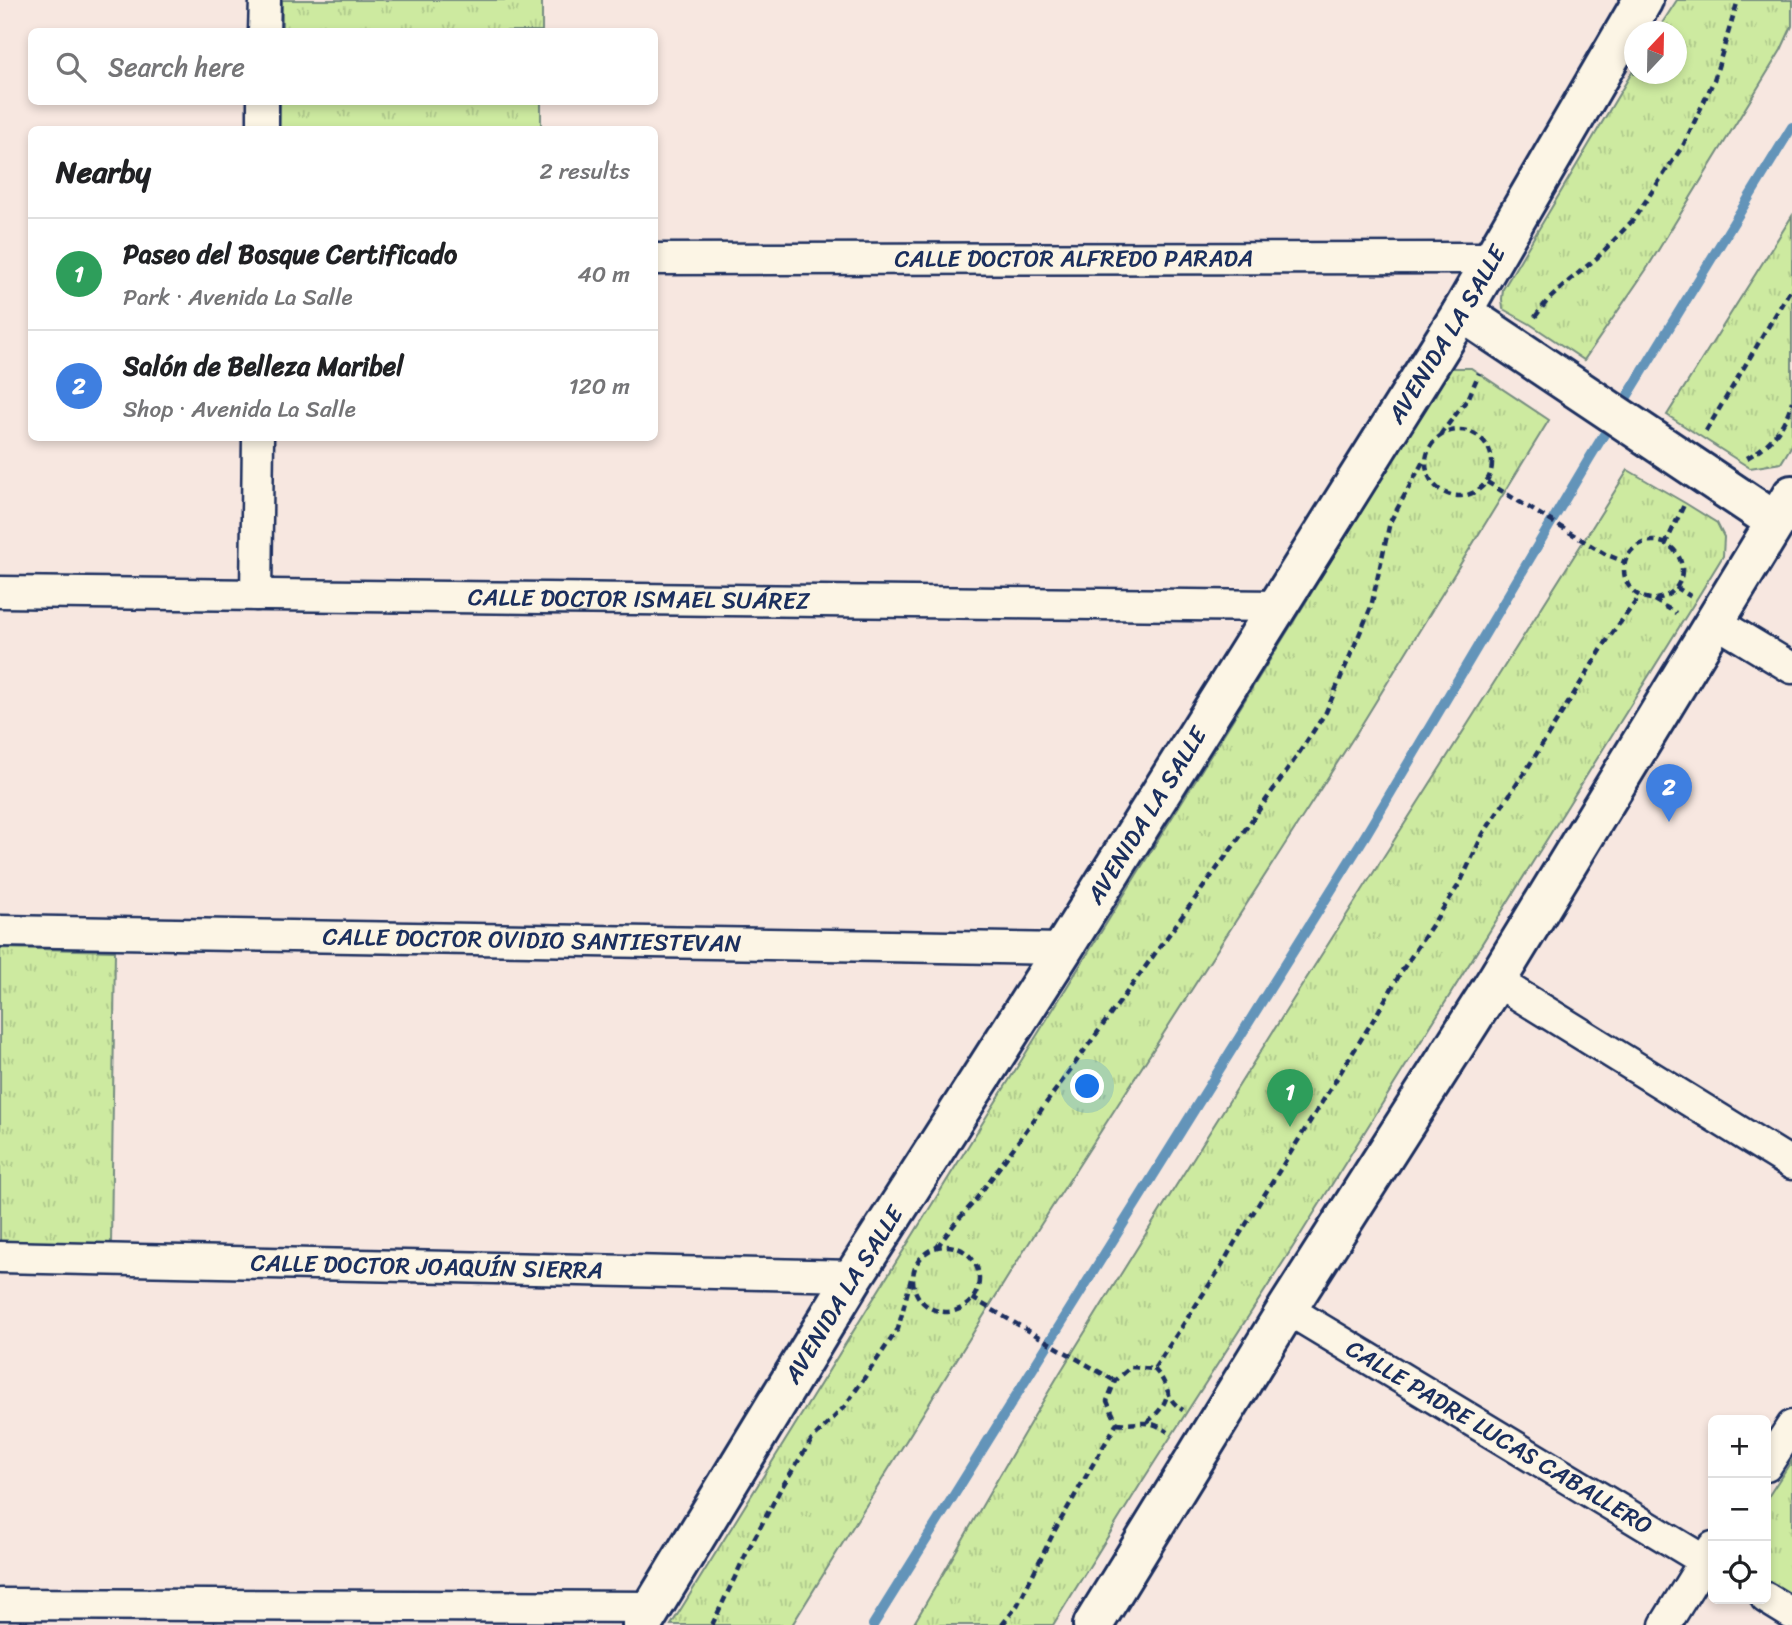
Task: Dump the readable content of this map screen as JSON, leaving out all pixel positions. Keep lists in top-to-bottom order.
{
  "streets": {
    "main road": ["AVENIDA LA SALLE"],
    "street": [
      "CALLE DOCTOR ALFREDO PARADA",
      "CALLE DOCTOR ISMAEL SUÁREZ",
      "CALLE DOCTOR OVIDIO SANTIESTEVAN",
      "CALLE DOCTOR JOAQUÍN SIERRA",
      "CALLE PADRE LUCAS CABALLERO"
    ]
  },
  "crossings": [
    ["CALLE DOCTOR ALFREDO PARADA", "AVENIDA LA SALLE"],
    ["AVENIDA LA SALLE", "CALLE DOCTOR ISMAEL SUÁREZ"],
    ["AVENIDA LA SALLE", "CALLE DOCTOR OVIDIO SANTIESTEVAN"],
    ["AVENIDA LA SALLE", "CALLE DOCTOR JOAQUÍN SIERRA"]
  ],
  "north": "top",
  "page": {
    "search": "Search here",
    "heading": ["Nearby", "2 results"],
    "list": [
      {
        "mark": "1",
        "name": "Paseo del Bosque Certificado",
        "note": "Park · Avenida La Salle",
        "value": "40 m"
      },
      {
        "mark": "2",
        "name": "Salón de Belleza Maribel",
        "note": "Shop · Avenida La Salle",
        "value": "120 m"
      }
    ],
    "pins": ["2", "1"],
    "map_buttons": ["+", "−"]
  }
}
